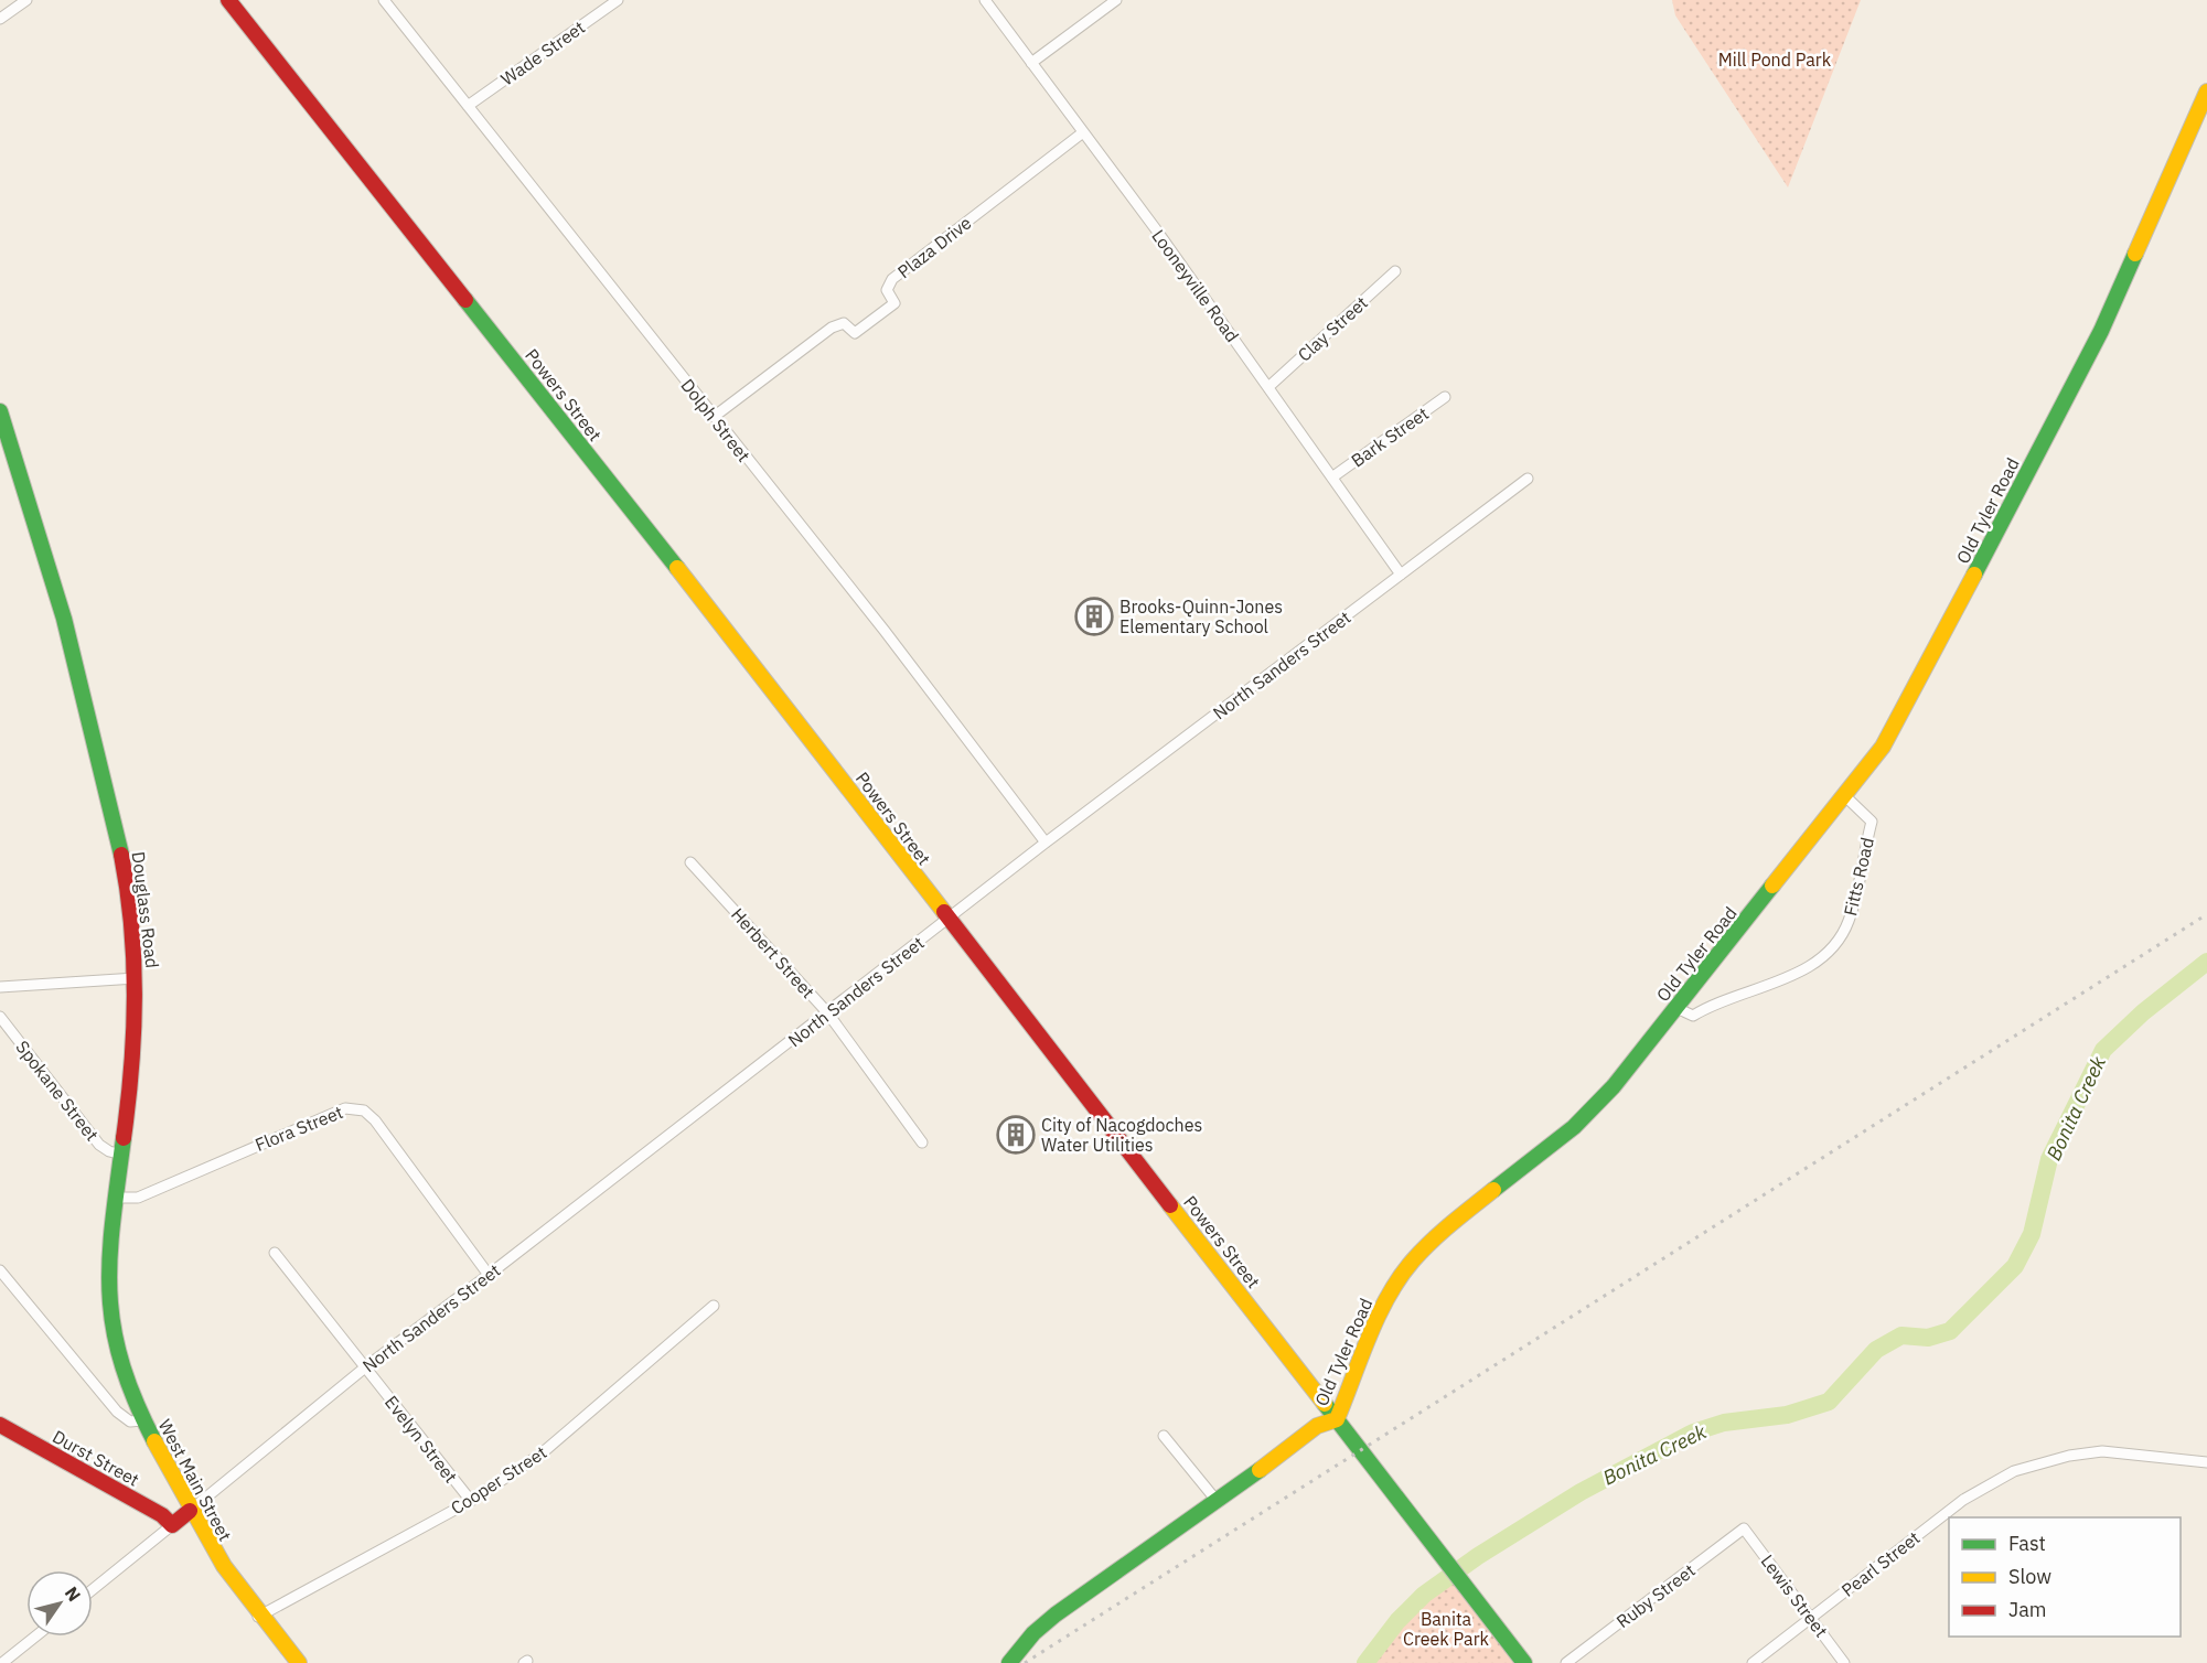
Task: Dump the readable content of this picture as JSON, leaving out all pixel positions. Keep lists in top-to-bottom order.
{
  "streets": {
    "street": [
      "Wade Street",
      "Plaza Drive",
      "Looneyville Road",
      "Clay Street",
      "Powers Street",
      "Dolph Street",
      "Bark Street",
      "Old Tyler Road",
      "North Sanders Street",
      "Fitts Road",
      "Douglass Road",
      "Herbert Street",
      "Spokane Street",
      "Flora Street",
      "Evelyn Street",
      "Durst Street",
      "West Main Street",
      "Cooper Street",
      "Pearl Street",
      "Ruby Street",
      "Lewis Street"
    ]
  },
  "crossings": [
    ["Wade Street", "Dolph Street"],
    ["Plaza Drive", "Looneyville Road"],
    ["Plaza Drive", "Dolph Street"],
    ["Looneyville Road", "Clay Street"],
    ["Looneyville Road", "Bark Street"],
    ["Looneyville Road", "North Sanders Street"],
    ["Powers Street", "Old Tyler Road"],
    ["Powers Street", "North Sanders Street"],
    ["Dolph Street", "North Sanders Street"],
    ["Old Tyler Road", "Fitts Road"],
    ["North Sanders Street", "Herbert Street"],
    ["North Sanders Street", "Flora Street"],
    ["North Sanders Street", "Evelyn Street"],
    ["North Sanders Street", "West Main Street"],
    ["Douglass Road", "Spokane Street"],
    ["Douglass Road", "Flora Street"],
    ["Douglass Road", "West Main Street"],
    ["Evelyn Street", "Cooper Street"],
    ["West Main Street", "Cooper Street"],
    ["Pearl Street", "Lewis Street"],
    ["Ruby Street", "Lewis Street"]
  ],
  "water": ["Bonita Creek"],
  "parks": ["Mill Pond Park", "Banita Creek Park"],
  "places": {
    "building": ["Brooks-Quinn-Jones Elementary School", "City of Nacogdoches Water Utilities"]
  },
  "legend": ["Fast", "Slow", "Jam"],
  "north": "top right"
}
